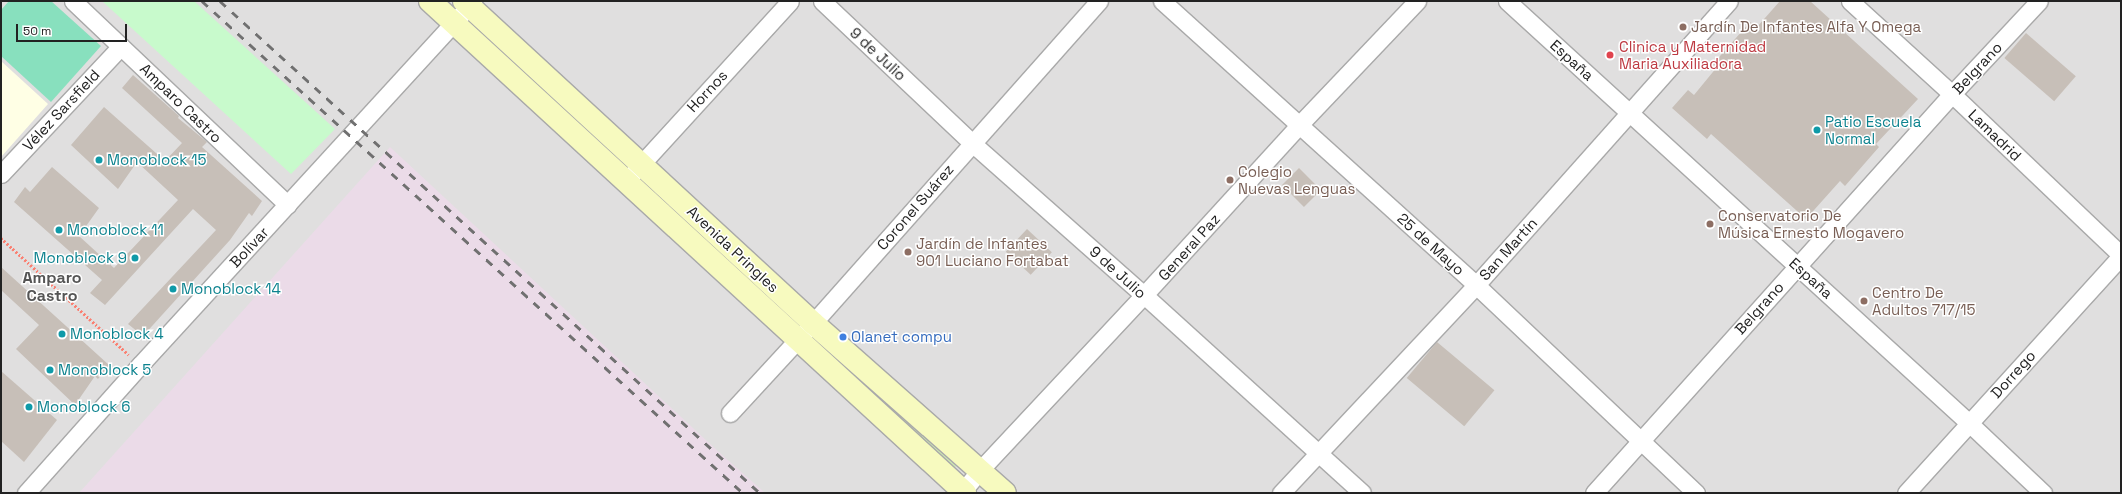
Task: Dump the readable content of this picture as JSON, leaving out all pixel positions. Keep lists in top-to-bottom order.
{
  "streets": {
    "main road": ["Avenida Pringles"],
    "street": [
      "9 de Julio",
      "España",
      "Belgrano",
      "Hornos",
      "Amparo Castro",
      "Vélez Sarsfield",
      "Lamadrid",
      "Coronel Suárez",
      "25 de Mayo",
      "Bolívar",
      "General Paz",
      "San Martín",
      "Dorrego"
    ]
  },
  "crossings": [
    ["9 de Julio", "Coronel Suárez"],
    ["9 de Julio", "General Paz"],
    ["9 de Julio", "San Martín"],
    ["España", "Belgrano"],
    ["España", "San Martín"],
    ["España", "Dorrego"],
    ["Belgrano", "Lamadrid"],
    ["Belgrano", "25 de Mayo"],
    ["Hornos", "Avenida Pringles"],
    ["Amparo Castro", "Vélez Sarsfield"],
    ["Amparo Castro", "Bolívar"],
    ["Lamadrid", "Dorrego"],
    ["Coronel Suárez", "Avenida Pringles"],
    ["25 de Mayo", "General Paz"],
    ["25 de Mayo", "San Martín"],
    ["Bolívar", "Avenida Pringles"],
    ["General Paz", "Avenida Pringles"]
  ],
  "districts": ["Amparo Castro"],
  "places": [
    "Jardín De Infantes Alfa Y Omega",
    "Clinica y Maternidad Maria Auxiliadora",
    "Patio Escuela Normal",
    "Monoblock 15",
    "Colegio Nuevas Lenguas",
    "Conservatorio De Música Ernesto Mogavero",
    "Monoblock 11",
    "Jardín de Infantes 901 Luciano Fortabat",
    "Monoblock 9",
    "Monoblock 14",
    "Centro De Adultos 717/15",
    "Monoblock 4",
    "Olanet compu",
    "Monoblock 5",
    "Monoblock 6"
  ],
  "scale_bar": "50 m"
}
